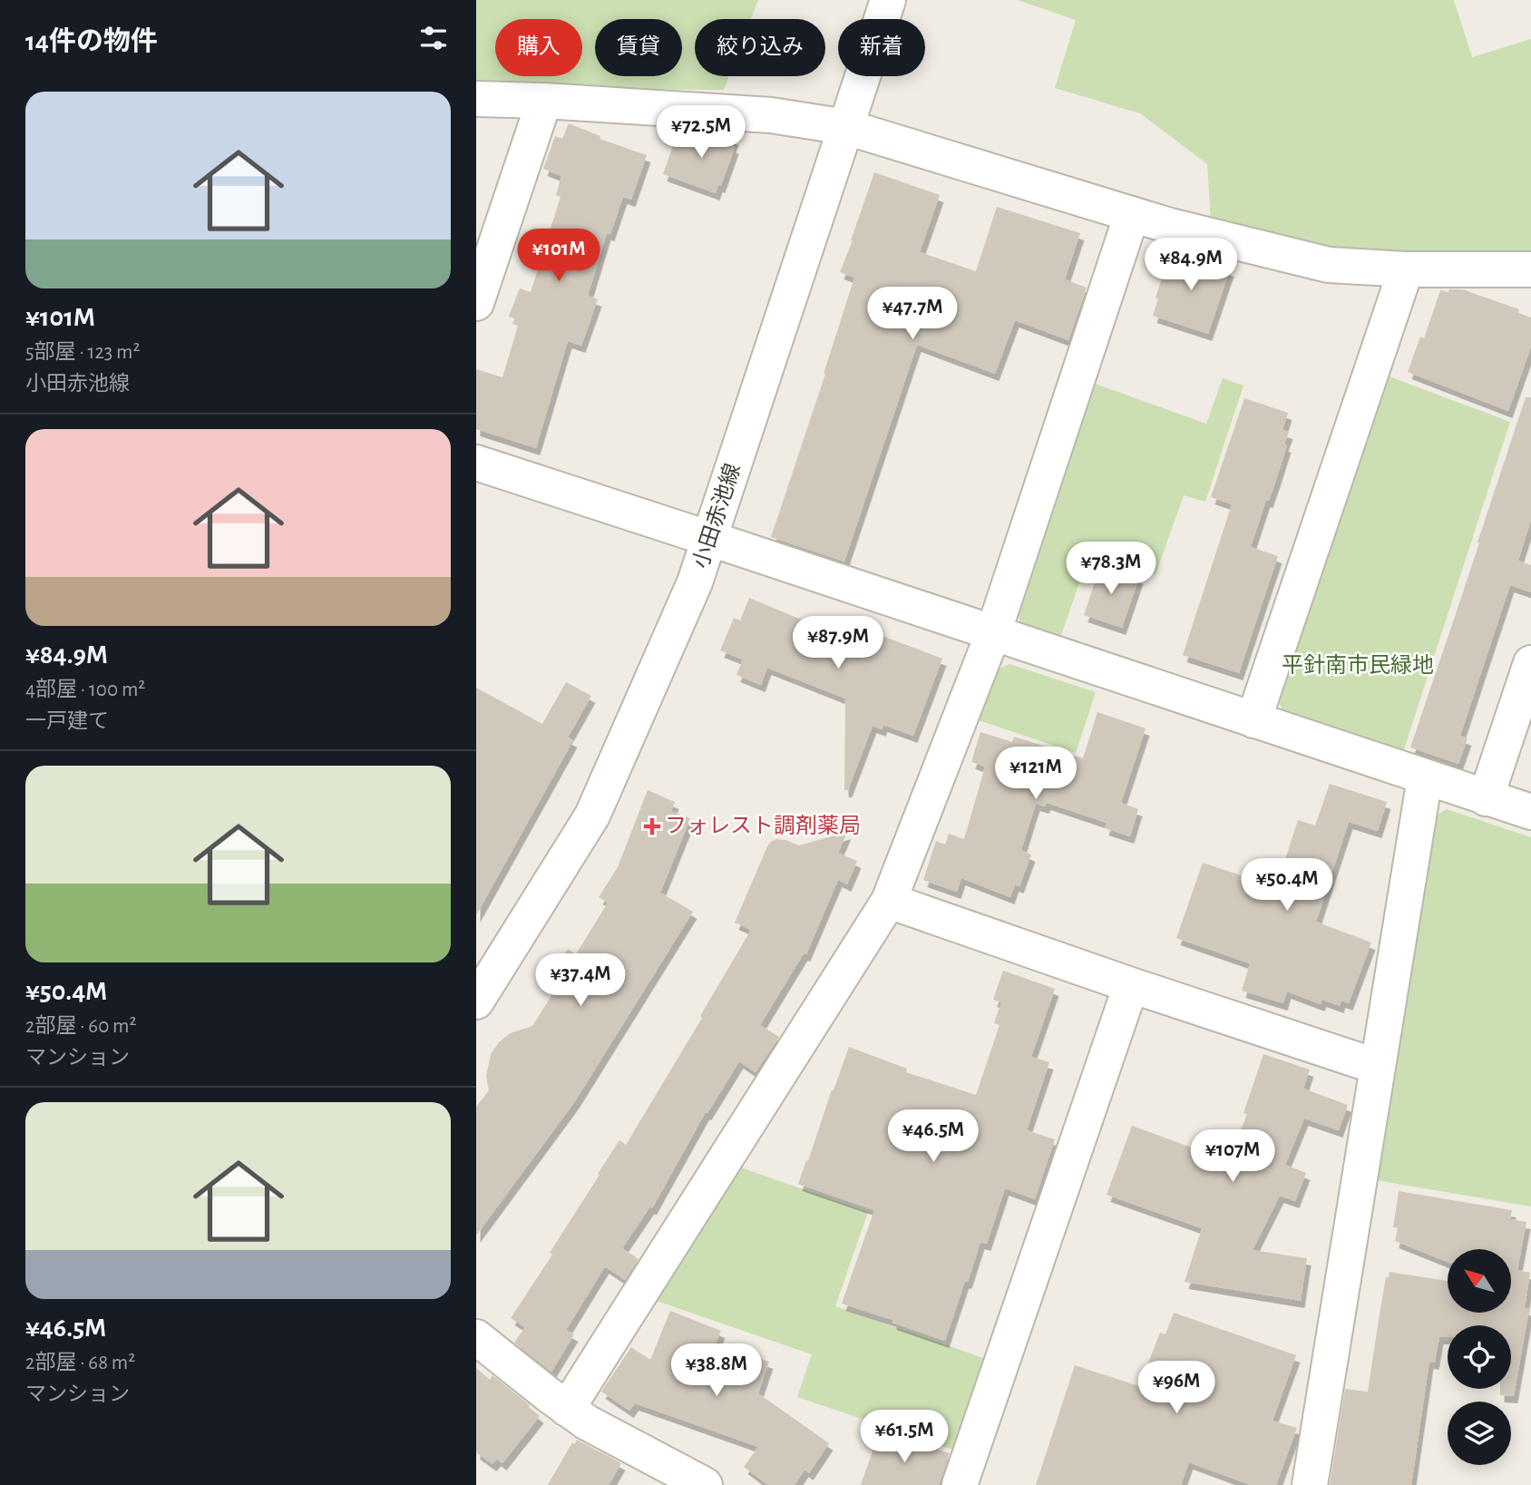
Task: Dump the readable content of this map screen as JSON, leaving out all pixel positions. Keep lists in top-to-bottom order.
{
  "streets": {
    "street": ["小田赤池線"]
  },
  "parks": ["平針南市民緑地"],
  "places": {
    "health": ["フォレスト調剤薬局"]
  },
  "north": "top left",
  "page": {
    "heading": "14件の物件",
    "chip": [
      "購入",
      "賃貸",
      "絞り込み",
      "新着"
    ],
    "list": [
      {
        "name": "¥101M",
        "note": "5部屋 · 123 m² · 小田赤池線"
      },
      {
        "name": "¥84.9M",
        "note": "4部屋 · 100 m² · 一戸建て"
      },
      {
        "name": "¥50.4M",
        "note": "2部屋 · 60 m² · マンション"
      },
      {
        "name": "¥46.5M",
        "note": "2部屋 · 68 m² · マンション"
      }
    ],
    "price": [
      "¥72.5M",
      "¥101M",
      "¥84.9M",
      "¥47.7M",
      "¥78.3M",
      "¥87.9M",
      "¥121M",
      "¥50.4M",
      "¥37.4M",
      "¥46.5M",
      "¥107M",
      "¥38.8M",
      "¥96M",
      "¥61.5M"
    ]
  }
}
